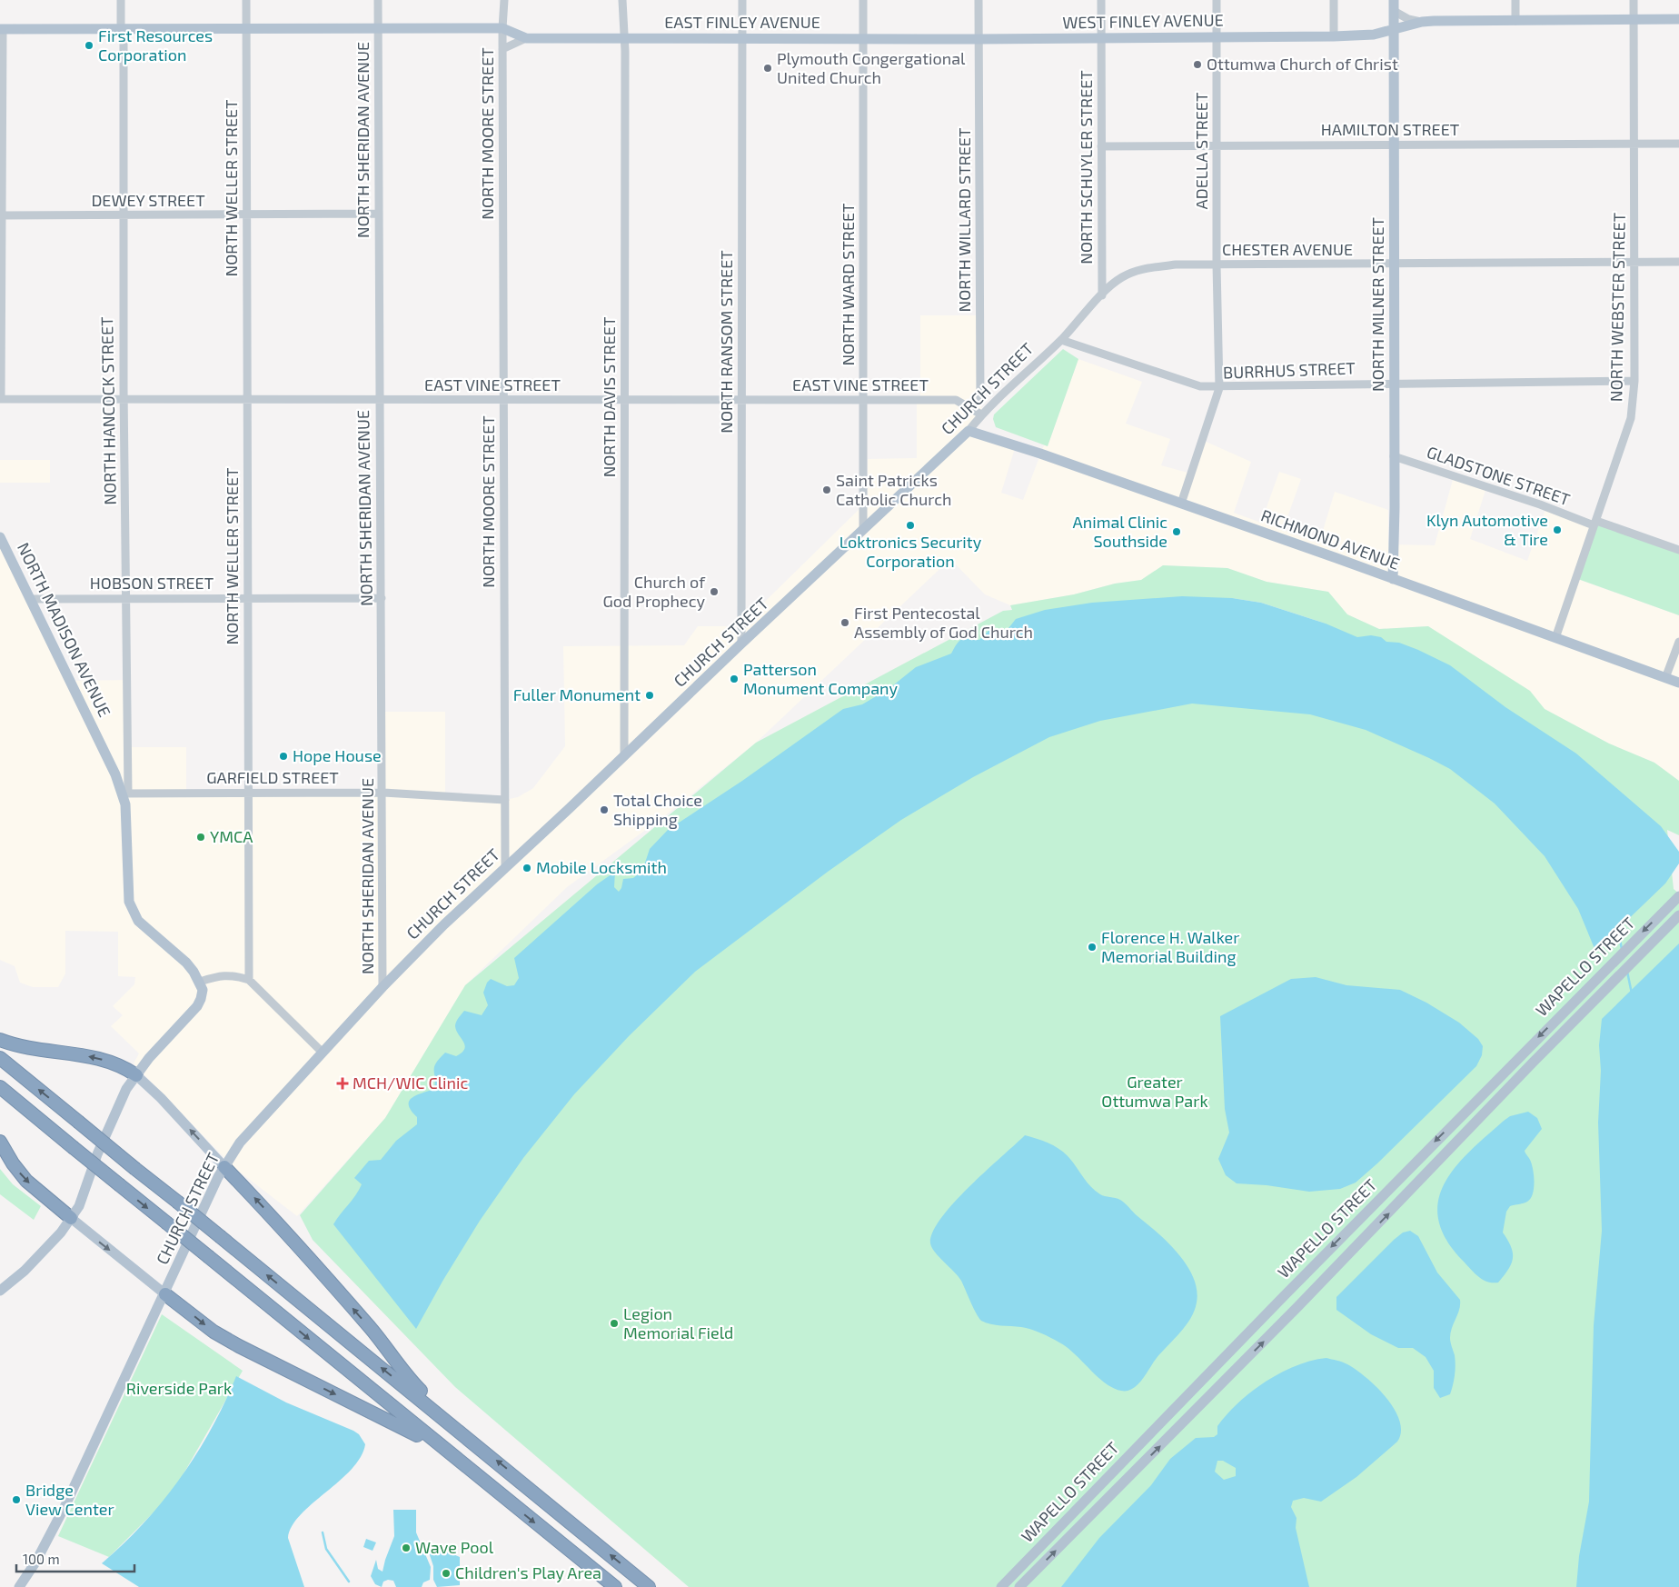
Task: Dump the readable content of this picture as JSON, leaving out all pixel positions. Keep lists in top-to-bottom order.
{
  "streets": {
    "main road": [
      "WEST FINLEY AVENUE",
      "EAST FINLEY AVENUE",
      "NORTH MILNER STREET",
      "CHURCH STREET",
      "NORTH HANCOCK STREET",
      "RICHMOND AVENUE",
      "NORTH MADISON AVENUE",
      "WAPELLO STREET"
    ],
    "street": [
      "HAMILTON STREET",
      "NORTH MOORE STREET",
      "NORTH SHERIDAN AVENUE",
      "ADELLA STREET",
      "NORTH SCHUYLER STREET",
      "NORTH WELLER STREET",
      "DEWEY STREET",
      "NORTH WILLARD STREET",
      "CHESTER AVENUE",
      "NORTH WARD STREET",
      "NORTH WEBSTER STREET",
      "NORTH RANSOM STREET",
      "BURRHUS STREET",
      "EAST VINE STREET",
      "NORTH DAVIS STREET",
      "GLADSTONE STREET",
      "HOBSON STREET",
      "GARFIELD STREET"
    ]
  },
  "crossings": [
    ["WEST FINLEY AVENUE", "EAST FINLEY AVENUE"],
    ["WEST FINLEY AVENUE", "ADELLA STREET"],
    ["WEST FINLEY AVENUE", "NORTH SCHUYLER STREET"],
    ["WEST FINLEY AVENUE", "NORTH WILLARD STREET"],
    ["WEST FINLEY AVENUE", "NORTH WARD STREET"],
    ["WEST FINLEY AVENUE", "NORTH MILNER STREET"],
    ["WEST FINLEY AVENUE", "NORTH WEBSTER STREET"],
    ["EAST FINLEY AVENUE", "NORTH WARD STREET"],
    ["EAST FINLEY AVENUE", "NORTH RANSOM STREET"],
    ["EAST FINLEY AVENUE", "NORTH DAVIS STREET"],
    ["HAMILTON STREET", "ADELLA STREET"],
    ["HAMILTON STREET", "NORTH SCHUYLER STREET"],
    ["HAMILTON STREET", "NORTH MILNER STREET"],
    ["HAMILTON STREET", "NORTH WEBSTER STREET"],
    ["NORTH MOORE STREET", "EAST VINE STREET"],
    ["NORTH MOORE STREET", "CHURCH STREET"],
    ["NORTH MOORE STREET", "GARFIELD STREET"],
    ["NORTH SHERIDAN AVENUE", "DEWEY STREET"],
    ["NORTH SHERIDAN AVENUE", "EAST VINE STREET"],
    ["NORTH SHERIDAN AVENUE", "CHURCH STREET"],
    ["NORTH SHERIDAN AVENUE", "HOBSON STREET"],
    ["NORTH SHERIDAN AVENUE", "GARFIELD STREET"],
    ["ADELLA STREET", "CHESTER AVENUE"],
    ["ADELLA STREET", "BURRHUS STREET"],
    ["ADELLA STREET", "RICHMOND AVENUE"],
    ["NORTH SCHUYLER STREET", "CHESTER AVENUE"],
    ["NORTH WELLER STREET", "DEWEY STREET"],
    ["NORTH WELLER STREET", "EAST VINE STREET"],
    ["NORTH WELLER STREET", "HOBSON STREET"],
    ["NORTH WELLER STREET", "GARFIELD STREET"],
    ["DEWEY STREET", "NORTH HANCOCK STREET"],
    ["CHESTER AVENUE", "NORTH MILNER STREET"],
    ["CHESTER AVENUE", "NORTH WEBSTER STREET"],
    ["CHESTER AVENUE", "BURRHUS STREET"],
    ["CHESTER AVENUE", "CHURCH STREET"],
    ["NORTH WARD STREET", "EAST VINE STREET"],
    ["NORTH WARD STREET", "CHURCH STREET"],
    ["NORTH MILNER STREET", "BURRHUS STREET"],
    ["NORTH MILNER STREET", "GLADSTONE STREET"],
    ["NORTH MILNER STREET", "RICHMOND AVENUE"],
    ["NORTH WEBSTER STREET", "BURRHUS STREET"],
    ["NORTH WEBSTER STREET", "GLADSTONE STREET"],
    ["NORTH WEBSTER STREET", "RICHMOND AVENUE"],
    ["NORTH RANSOM STREET", "EAST VINE STREET"],
    ["NORTH RANSOM STREET", "CHURCH STREET"],
    ["BURRHUS STREET", "CHURCH STREET"],
    ["EAST VINE STREET", "CHURCH STREET"],
    ["EAST VINE STREET", "NORTH DAVIS STREET"],
    ["EAST VINE STREET", "NORTH HANCOCK STREET"],
    ["CHURCH STREET", "NORTH DAVIS STREET"],
    ["CHURCH STREET", "RICHMOND AVENUE"],
    ["NORTH HANCOCK STREET", "HOBSON STREET"],
    ["NORTH HANCOCK STREET", "NORTH MADISON AVENUE"],
    ["NORTH HANCOCK STREET", "GARFIELD STREET"],
    ["HOBSON STREET", "NORTH MADISON AVENUE"]
  ],
  "parks": ["Greater Ottumwa Park", "Riverside Park"],
  "places": {
    "other": [
      "First Resources Corporation",
      "Ottumwa Church of Christ",
      "Plymouth Congergational United Church",
      "Saint Patricks Catholic Church",
      "Loktronics Security Corporation",
      "Klyn Automotive & Tire",
      "Animal Clinic Southside",
      "Church of God Prophecy",
      "First Pentecostal Assembly of God Church",
      "Patterson Monument Company",
      "Fuller Monument",
      "Hope House",
      "Total Choice Shipping",
      "YMCA",
      "Mobile Locksmith",
      "Florence H. Walker Memorial Building",
      "Legion Memorial Field",
      "Bridge View Center",
      "Wave Pool",
      "Children's Play Area"
    ],
    "health": ["MCH/WIC Clinic"]
  },
  "scale_bar": "100 m"
}
